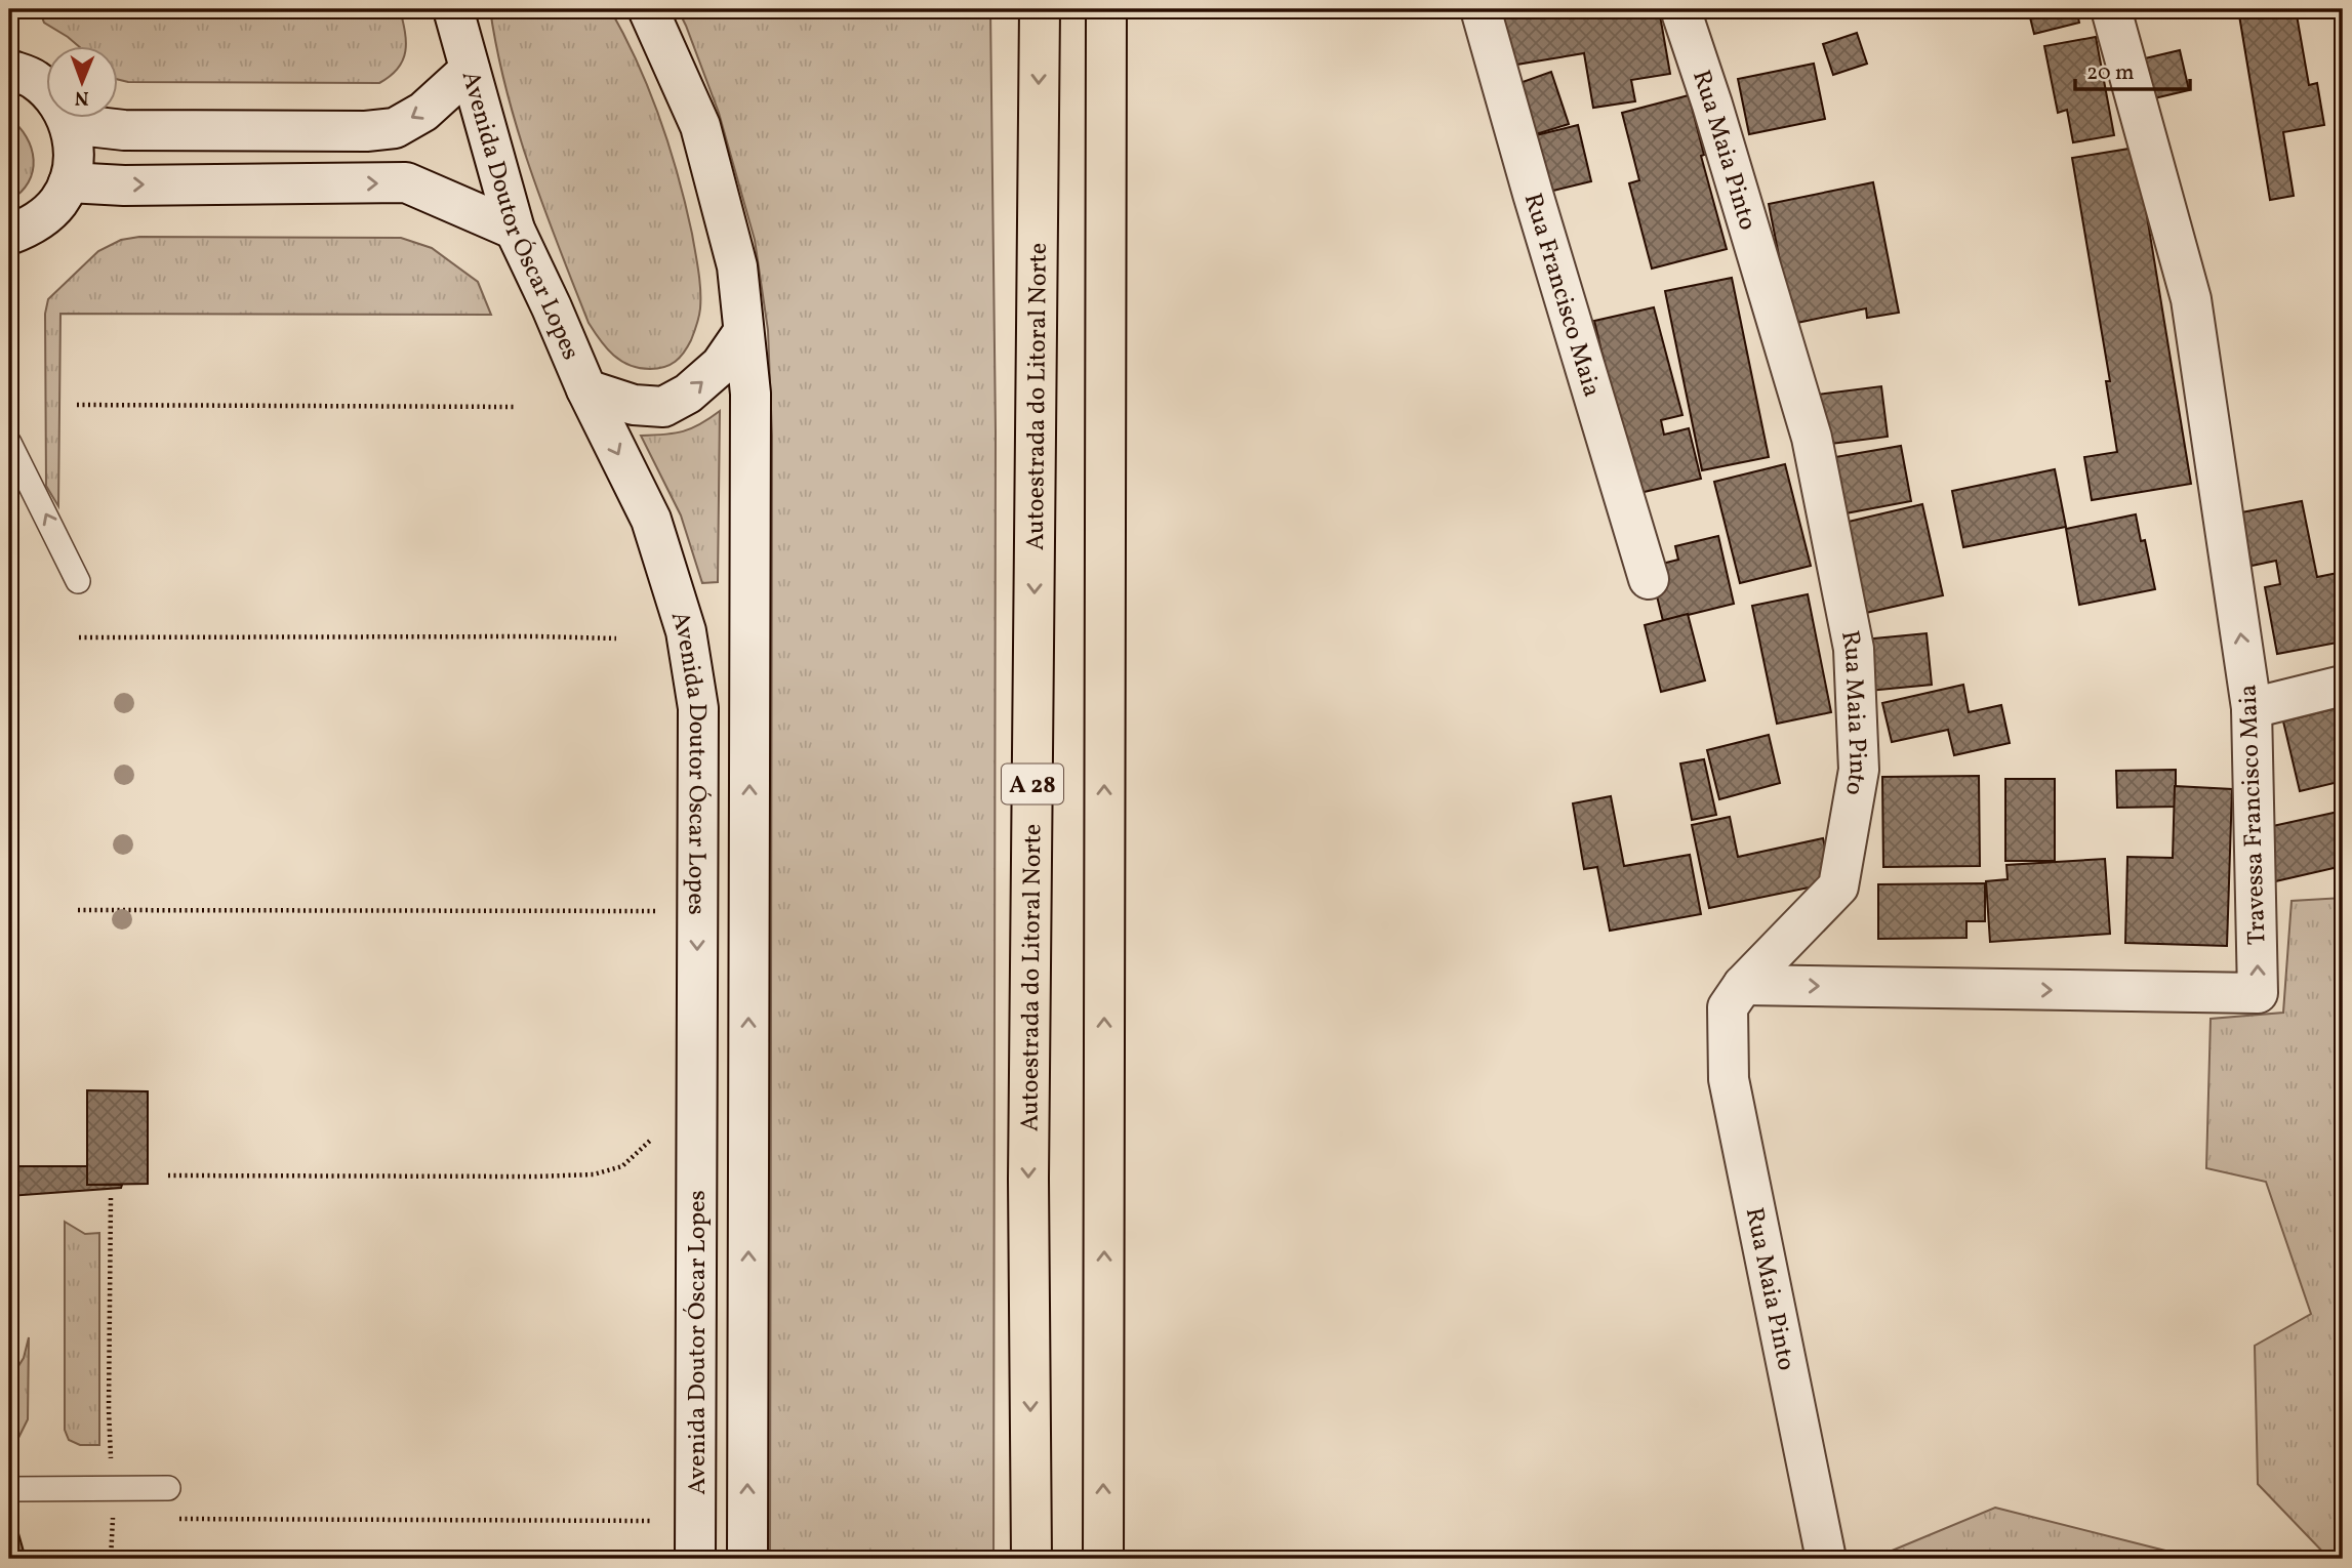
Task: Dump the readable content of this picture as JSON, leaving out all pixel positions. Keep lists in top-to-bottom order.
{
  "streets": {
    "highway": ["Autoestrada do Litoral Norte", "A 28"],
    "main road": [
      "Rua Maia Pinto",
      "Avenida Doutor Óscar Lopes",
      "Rua Francisco Maia",
      "Travessa Francisco Maia"
    ]
  },
  "crossings": [
    ["Rua Maia Pinto", "Travessa Francisco Maia"]
  ],
  "scale_bar": "20 m",
  "north": "bottom"
}
